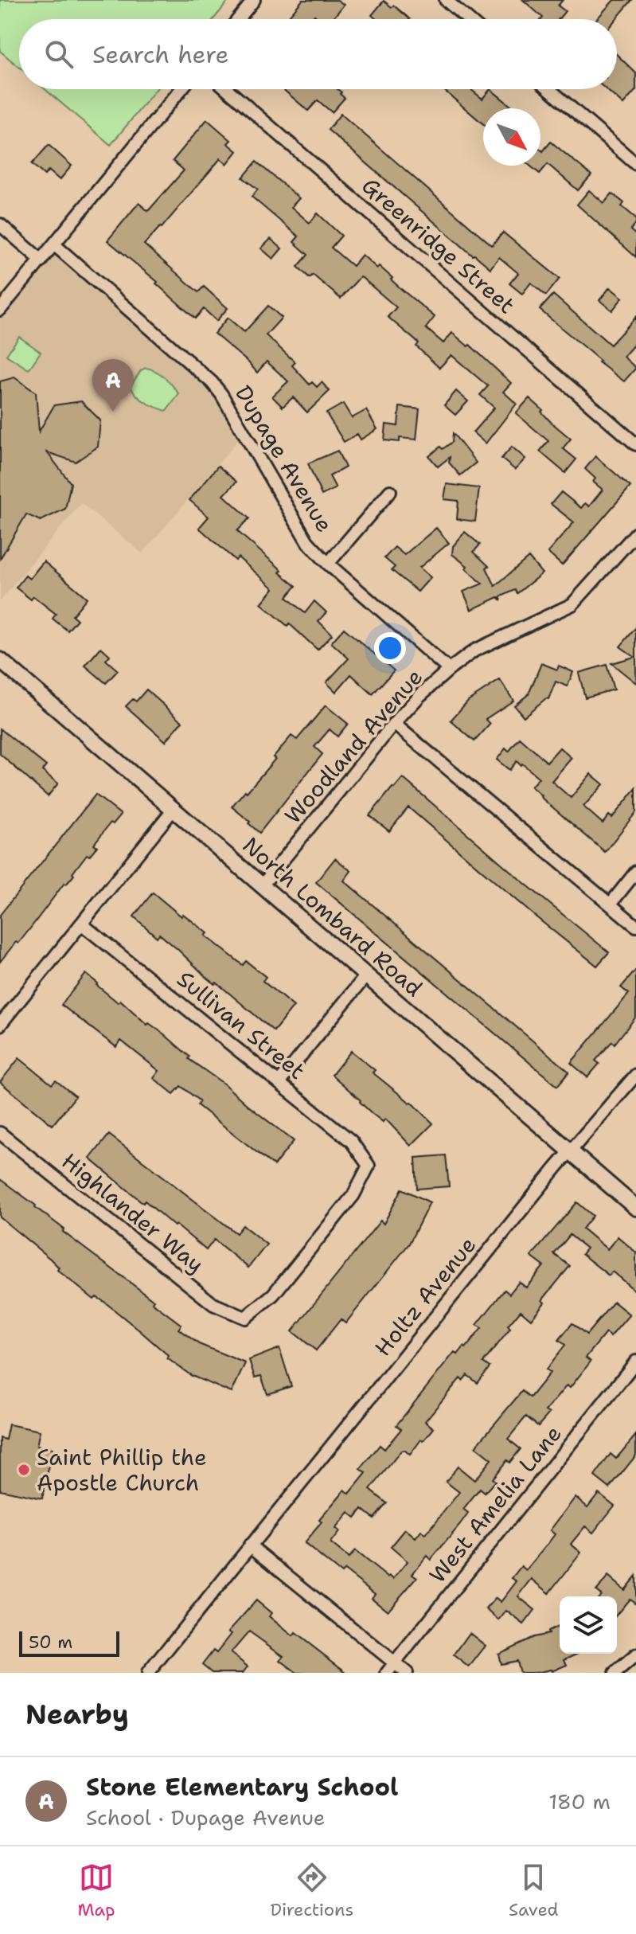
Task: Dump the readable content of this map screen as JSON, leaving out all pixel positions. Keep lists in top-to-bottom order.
{
  "streets": {
    "street": [
      "Greenridge Street",
      "Dupage Avenue",
      "Woodland Avenue",
      "North Lombard Road",
      "Sullivan Street",
      "Highlander Way",
      "Holtz Avenue",
      "West Amelia Lane"
    ]
  },
  "crossings": [
    ["Dupage Avenue", "Woodland Avenue"],
    ["Woodland Avenue", "North Lombard Road"],
    ["North Lombard Road", "Holtz Avenue"],
    ["Sullivan Street", "Highlander Way"]
  ],
  "places": ["Saint Phillip the Apostle Church"],
  "scale_bar": "50 m",
  "north": "bottom right",
  "page": {
    "search": "Search here",
    "pins": "A",
    "scale": "50 m",
    "heading": "Nearby",
    "list": [
      {
        "mark": "A",
        "name": "Stone Elementary School",
        "note": "School · Dupage Avenue",
        "value": "180 m"
      }
    ],
    "nav": ["Map", "Directions", "Saved"]
  }
}
